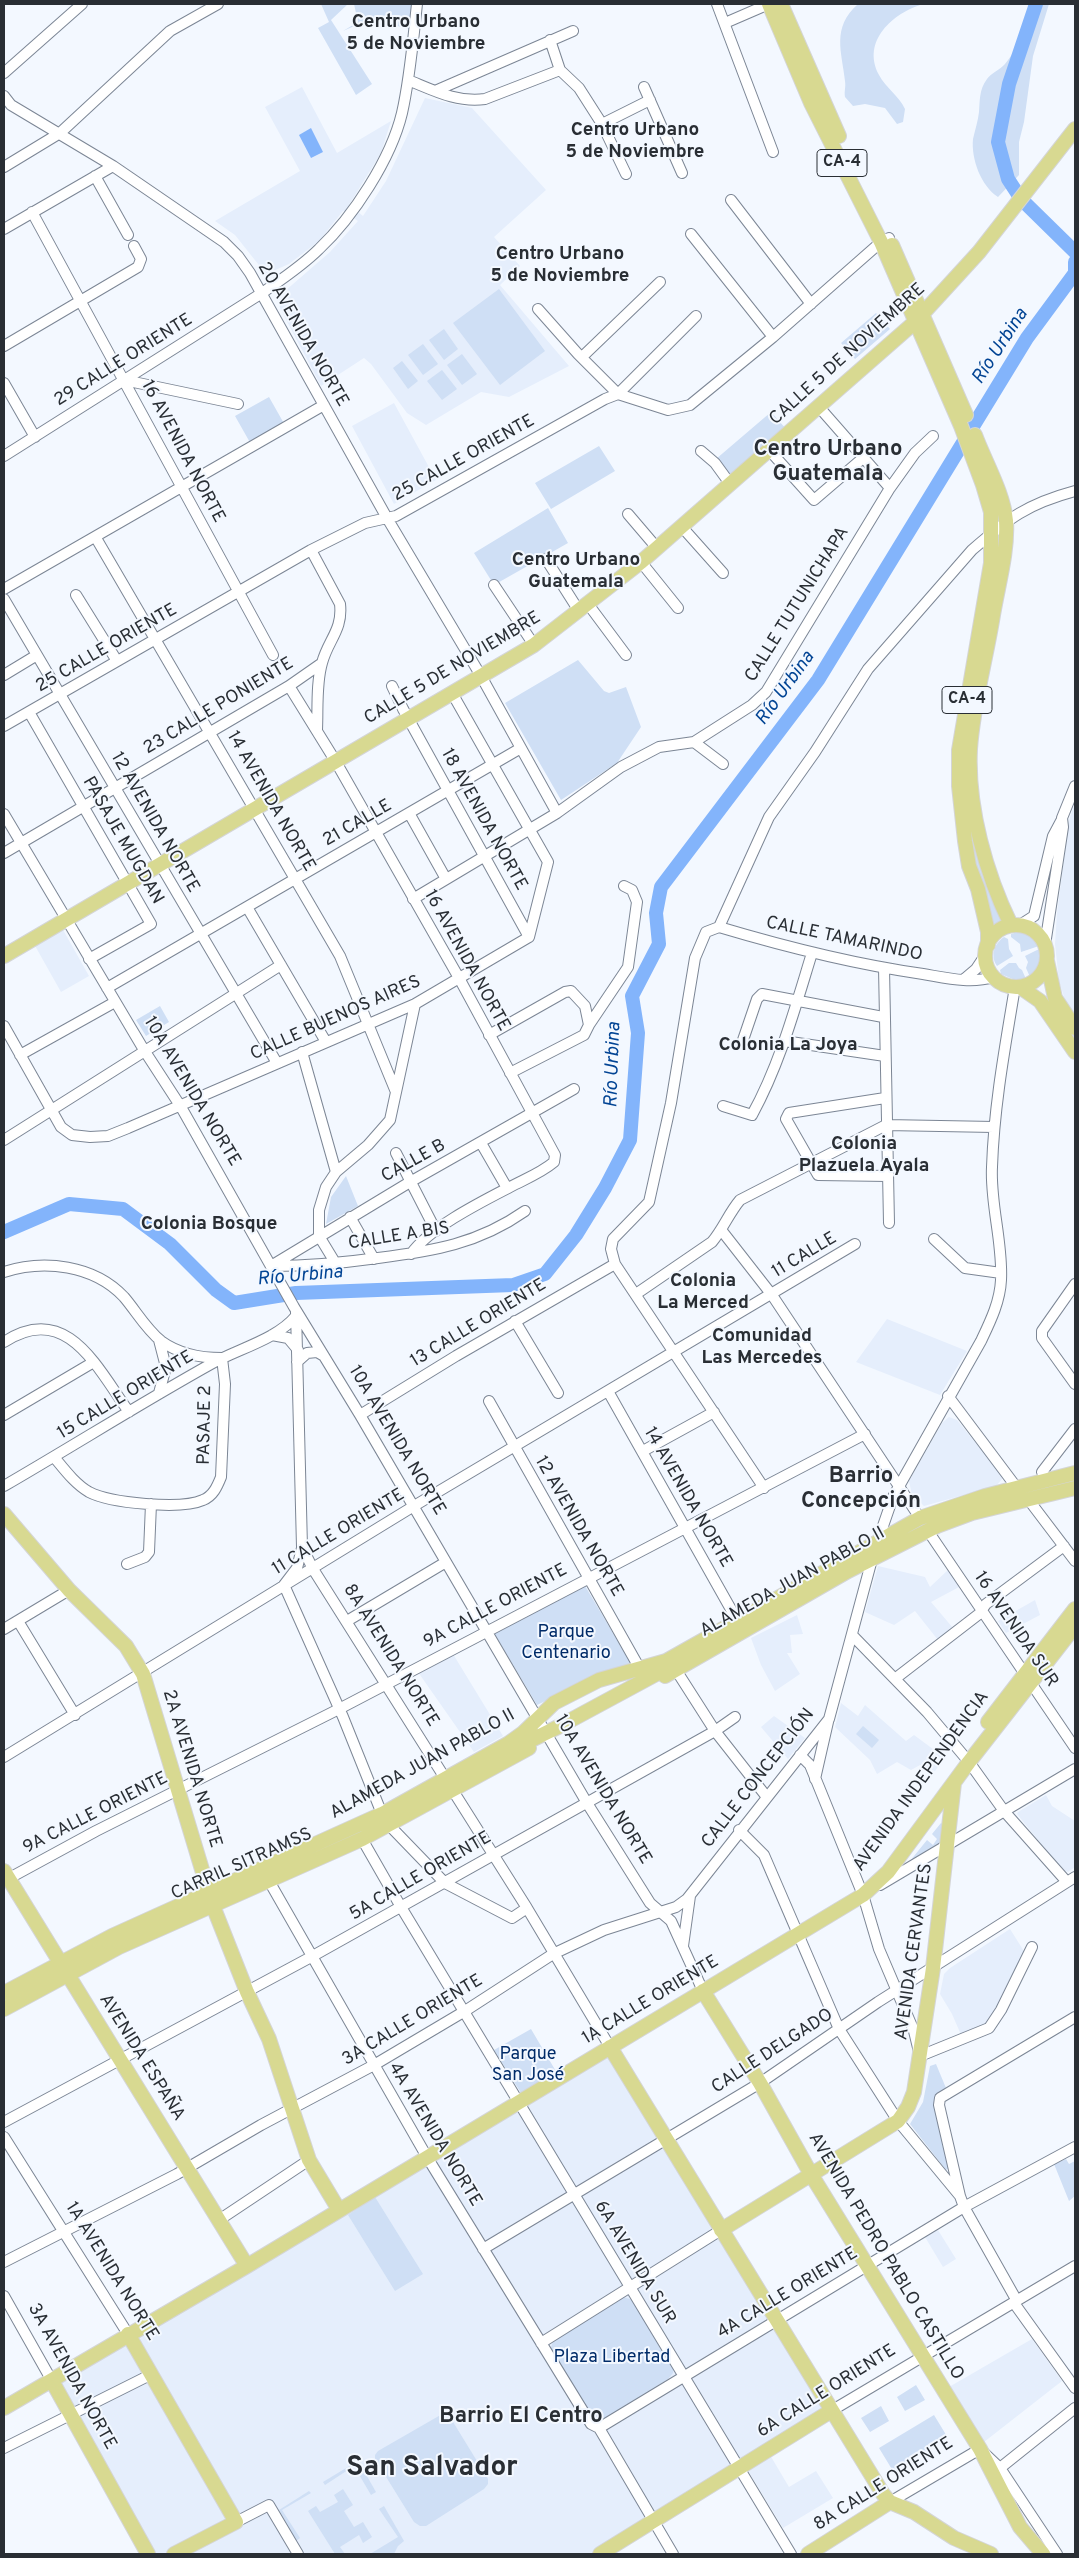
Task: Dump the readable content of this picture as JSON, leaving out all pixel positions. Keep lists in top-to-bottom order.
{
  "streets": {
    "main road": [
      "CA-4",
      "CALLE 5 DE NOVIEMBRE",
      "10A AVENIDA NORTE",
      "ALAMEDA JUAN PABLO II",
      "8A AVENIDA NORTE",
      "2A AVENIDA NORTE",
      "AVENIDA INDEPENDENCIA",
      "CARRIL SITRAMSS",
      "AVENIDA CERVANTES",
      "1A CALLE ORIENTE",
      "AVENIDA ESPAÑA",
      "AVENIDA PEDRO PABLO CASTILLO",
      "1A AVENIDA NORTE",
      "3A AVENIDA NORTE",
      "6A CALLE ORIENTE",
      "8A CALLE ORIENTE"
    ],
    "street": [
      "20 AVENIDA NORTE",
      "29 CALLE ORIENTE",
      "16 AVENIDA NORTE",
      "25 CALLE ORIENTE",
      "CALLE TUTUNICHAPA",
      "23 CALLE PONIENTE",
      "14 AVENIDA NORTE",
      "18 AVENIDA NORTE",
      "12 AVENIDA NORTE",
      "21 CALLE",
      "PASAJE MUGDAN",
      "CALLE TAMARINDO",
      "CALLE BUENOS AIRES",
      "CALLE B",
      "CALLE A BIS",
      "11 CALLE",
      "13 CALLE ORIENTE",
      "15 CALLE ORIENTE",
      "PASAJE 2",
      "11 CALLE ORIENTE",
      "9A CALLE ORIENTE",
      "16 AVENIDA SUR",
      "CALLE CONCEPCIÓN",
      "5A CALLE ORIENTE",
      "3A CALLE ORIENTE",
      "CALLE DELGADO",
      "4A AVENIDA NORTE",
      "6A AVENIDA SUR",
      "4A CALLE ORIENTE"
    ]
  },
  "crossings": [
    ["CA-4", "CALLE 5 DE NOVIEMBRE"],
    ["CA-4", "CALLE TAMARINDO"],
    ["CA-4", "CALLE CONCEPCIÓN"],
    ["20 AVENIDA NORTE", "CALLE 5 DE NOVIEMBRE"],
    ["20 AVENIDA NORTE", "29 CALLE ORIENTE"],
    ["20 AVENIDA NORTE", "25 CALLE ORIENTE"],
    ["20 AVENIDA NORTE", "CALLE TUTUNICHAPA"],
    ["20 AVENIDA NORTE", "21 CALLE"],
    ["CALLE 5 DE NOVIEMBRE", "16 AVENIDA NORTE"],
    ["CALLE 5 DE NOVIEMBRE", "14 AVENIDA NORTE"],
    ["CALLE 5 DE NOVIEMBRE", "18 AVENIDA NORTE"],
    ["CALLE 5 DE NOVIEMBRE", "12 AVENIDA NORTE"],
    ["CALLE 5 DE NOVIEMBRE", "PASAJE MUGDAN"],
    ["CALLE 5 DE NOVIEMBRE", "10A AVENIDA NORTE"],
    ["29 CALLE ORIENTE", "16 AVENIDA NORTE"],
    ["16 AVENIDA NORTE", "25 CALLE ORIENTE"],
    ["16 AVENIDA NORTE", "CALLE TUTUNICHAPA"],
    ["16 AVENIDA NORTE", "23 CALLE PONIENTE"],
    ["16 AVENIDA NORTE", "21 CALLE"],
    ["16 AVENIDA NORTE", "CALLE BUENOS AIRES"],
    ["16 AVENIDA NORTE", "CALLE B"],
    ["25 CALLE ORIENTE", "14 AVENIDA NORTE"],
    ["25 CALLE ORIENTE", "12 AVENIDA NORTE"],
    ["25 CALLE ORIENTE", "PASAJE MUGDAN"],
    ["CALLE TUTUNICHAPA", "18 AVENIDA NORTE"],
    ["23 CALLE PONIENTE", "14 AVENIDA NORTE"],
    ["23 CALLE PONIENTE", "12 AVENIDA NORTE"],
    ["23 CALLE PONIENTE", "PASAJE MUGDAN"],
    ["23 CALLE PONIENTE", "10A AVENIDA NORTE"],
    ["14 AVENIDA NORTE", "21 CALLE"],
    ["14 AVENIDA NORTE", "CALLE BUENOS AIRES"],
    ["14 AVENIDA NORTE", "11 CALLE ORIENTE"],
    ["14 AVENIDA NORTE", "ALAMEDA JUAN PABLO II"],
    ["14 AVENIDA NORTE", "9A CALLE ORIENTE"],
    ["18 AVENIDA NORTE", "21 CALLE"],
    ["18 AVENIDA NORTE", "CALLE BUENOS AIRES"],
    ["12 AVENIDA NORTE", "21 CALLE"],
    ["12 AVENIDA NORTE", "CALLE BUENOS AIRES"],
    ["12 AVENIDA NORTE", "11 CALLE ORIENTE"],
    ["12 AVENIDA NORTE", "ALAMEDA JUAN PABLO II"],
    ["12 AVENIDA NORTE", "9A CALLE ORIENTE"],
    ["21 CALLE", "10A AVENIDA NORTE"],
    ["PASAJE MUGDAN", "10A AVENIDA NORTE"],
    ["CALLE TAMARINDO", "CALLE CONCEPCIÓN"],
    ["CALLE BUENOS AIRES", "10A AVENIDA NORTE"],
    ["10A AVENIDA NORTE", "CALLE B"],
    ["10A AVENIDA NORTE", "CALLE A BIS"],
    ["10A AVENIDA NORTE", "13 CALLE ORIENTE"],
    ["10A AVENIDA NORTE", "15 CALLE ORIENTE"],
    ["10A AVENIDA NORTE", "11 CALLE ORIENTE"],
    ["10A AVENIDA NORTE", "ALAMEDA JUAN PABLO II"],
    ["10A AVENIDA NORTE", "9A CALLE ORIENTE"],
    ["10A AVENIDA NORTE", "8A AVENIDA NORTE"],
    ["10A AVENIDA NORTE", "CALLE CONCEPCIÓN"],
    ["10A AVENIDA NORTE", "CARRIL SITRAMSS"],
    ["10A AVENIDA NORTE", "5A CALLE ORIENTE"],
    ["10A AVENIDA NORTE", "1A CALLE ORIENTE"],
    ["10A AVENIDA NORTE", "3A CALLE ORIENTE"],
    ["10A AVENIDA NORTE", "CALLE DELGADO"],
    ["10A AVENIDA NORTE", "AVENIDA PEDRO PABLO CASTILLO"],
    ["CALLE B", "CALLE A BIS"],
    ["11 CALLE", "11 CALLE ORIENTE"],
    ["15 CALLE ORIENTE", "PASAJE 2"],
    ["15 CALLE ORIENTE", "8A AVENIDA NORTE"],
    ["11 CALLE ORIENTE", "8A AVENIDA NORTE"],
    ["11 CALLE ORIENTE", "2A AVENIDA NORTE"],
    ["ALAMEDA JUAN PABLO II", "16 AVENIDA SUR"],
    ["ALAMEDA JUAN PABLO II", "8A AVENIDA NORTE"],
    ["ALAMEDA JUAN PABLO II", "2A AVENIDA NORTE"],
    ["ALAMEDA JUAN PABLO II", "CALLE CONCEPCIÓN"],
    ["ALAMEDA JUAN PABLO II", "CARRIL SITRAMSS"],
    ["ALAMEDA JUAN PABLO II", "AVENIDA ESPAÑA"],
    ["ALAMEDA JUAN PABLO II", "4A AVENIDA NORTE"],
    ["ALAMEDA JUAN PABLO II", "6A AVENIDA SUR"],
    ["9A CALLE ORIENTE", "8A AVENIDA NORTE"],
    ["9A CALLE ORIENTE", "2A AVENIDA NORTE"],
    ["9A CALLE ORIENTE", "AVENIDA ESPAÑA"],
    ["16 AVENIDA SUR", "AVENIDA INDEPENDENCIA"],
    ["8A AVENIDA NORTE", "CARRIL SITRAMSS"],
    ["8A AVENIDA NORTE", "5A CALLE ORIENTE"],
    ["8A AVENIDA NORTE", "1A CALLE ORIENTE"],
    ["8A AVENIDA NORTE", "3A CALLE ORIENTE"],
    ["8A AVENIDA NORTE", "CALLE DELGADO"],
    ["8A AVENIDA NORTE", "4A CALLE ORIENTE"],
    ["8A AVENIDA NORTE", "6A CALLE ORIENTE"],
    ["8A AVENIDA NORTE", "8A CALLE ORIENTE"],
    ["2A AVENIDA NORTE", "CARRIL SITRAMSS"],
    ["2A AVENIDA NORTE", "5A CALLE ORIENTE"],
    ["2A AVENIDA NORTE", "1A CALLE ORIENTE"],
    ["2A AVENIDA NORTE", "3A CALLE ORIENTE"],
    ["CALLE CONCEPCIÓN", "CARRIL SITRAMSS"],
    ["CALLE CONCEPCIÓN", "3A CALLE ORIENTE"],
    ["AVENIDA INDEPENDENCIA", "AVENIDA CERVANTES"],
    ["AVENIDA INDEPENDENCIA", "1A CALLE ORIENTE"],
    ["5A CALLE ORIENTE", "AVENIDA ESPAÑA"],
    ["5A CALLE ORIENTE", "4A AVENIDA NORTE"],
    ["5A CALLE ORIENTE", "6A AVENIDA SUR"],
    ["AVENIDA CERVANTES", "1A CALLE ORIENTE"],
    ["AVENIDA CERVANTES", "CALLE DELGADO"],
    ["1A CALLE ORIENTE", "AVENIDA ESPAÑA"],
    ["1A CALLE ORIENTE", "4A AVENIDA NORTE"],
    ["1A CALLE ORIENTE", "6A AVENIDA SUR"],
    ["1A CALLE ORIENTE", "1A AVENIDA NORTE"],
    ["1A CALLE ORIENTE", "3A AVENIDA NORTE"],
    ["3A CALLE ORIENTE", "AVENIDA ESPAÑA"],
    ["3A CALLE ORIENTE", "4A AVENIDA NORTE"],
    ["3A CALLE ORIENTE", "6A AVENIDA SUR"],
    ["3A CALLE ORIENTE", "1A AVENIDA NORTE"],
    ["CALLE DELGADO", "4A AVENIDA NORTE"],
    ["CALLE DELGADO", "AVENIDA PEDRO PABLO CASTILLO"],
    ["CALLE DELGADO", "6A AVENIDA SUR"],
    ["4A AVENIDA NORTE", "4A CALLE ORIENTE"],
    ["4A AVENIDA NORTE", "6A CALLE ORIENTE"],
    ["AVENIDA PEDRO PABLO CASTILLO", "4A CALLE ORIENTE"],
    ["AVENIDA PEDRO PABLO CASTILLO", "6A CALLE ORIENTE"],
    ["AVENIDA PEDRO PABLO CASTILLO", "8A CALLE ORIENTE"],
    ["6A AVENIDA SUR", "4A CALLE ORIENTE"],
    ["6A AVENIDA SUR", "6A CALLE ORIENTE"]
  ],
  "districts": [
    "Centro Urbano 5 de Noviembre",
    "Centro Urbano 5 de Noviembre",
    "Centro Urbano 5 de Noviembre",
    "Centro Urbano Guatemala",
    "Centro Urbano Guatemala",
    "Colonia La Joya",
    "Colonia Plazuela Ayala",
    "Colonia Bosque",
    "Colonia La Merced",
    "Comunidad Las Mercedes",
    "Barrio Concepción",
    "Barrio El Centro",
    "San Salvador"
  ],
  "water": ["Río Urbina"],
  "parks": ["Parque Centenario", "Parque San José", "Plaza Libertad"]
}
